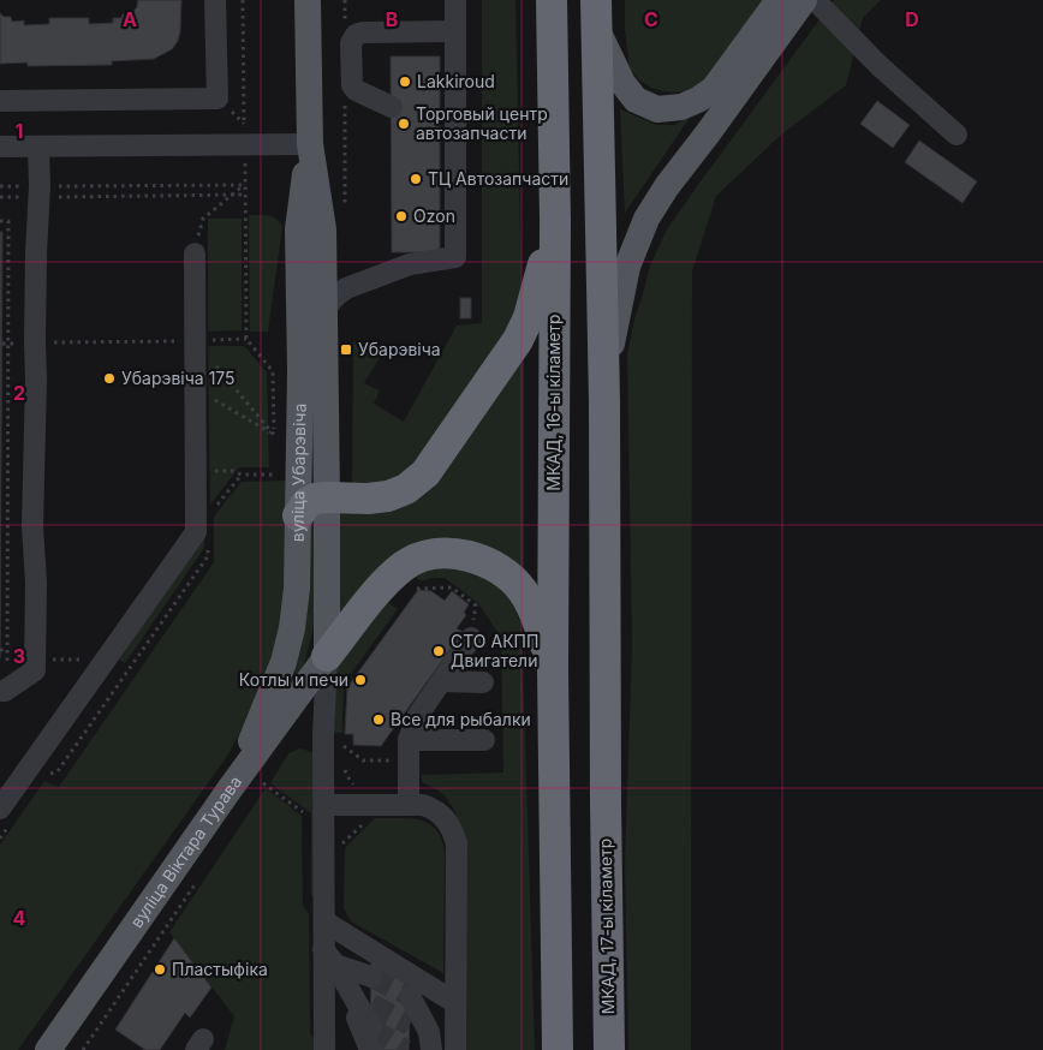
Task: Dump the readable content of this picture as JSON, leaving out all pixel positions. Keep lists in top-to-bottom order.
{
  "streets": {
    "highway": ["МКАД, 16-ы кіламетр", "МКАД, 17-ы кіламетр"],
    "main road": ["вуліца Убарэвіча", "вуліца Віктара Турава"]
  },
  "crossings": [
    ["вуліца Убарэвіча", "вуліца Віктара Турава"]
  ],
  "places": {
    "other": [
      "Lakkiroud",
      "Торговый центр автозапчасти",
      "ТЦ Автозапчасти",
      "Ozon",
      "Убарэвіча 175",
      "СТО АКПП Двигатели",
      "Котлы и печи",
      "Все для рыбалки",
      "Пластыфіка"
    ],
    "transit": ["Убарэвіча"]
  },
  "grid": {
    "columns": [
      "A",
      "B",
      "C",
      "D"
    ],
    "rows": [
      "1",
      "2",
      "3",
      "4"
    ]
  }
}
